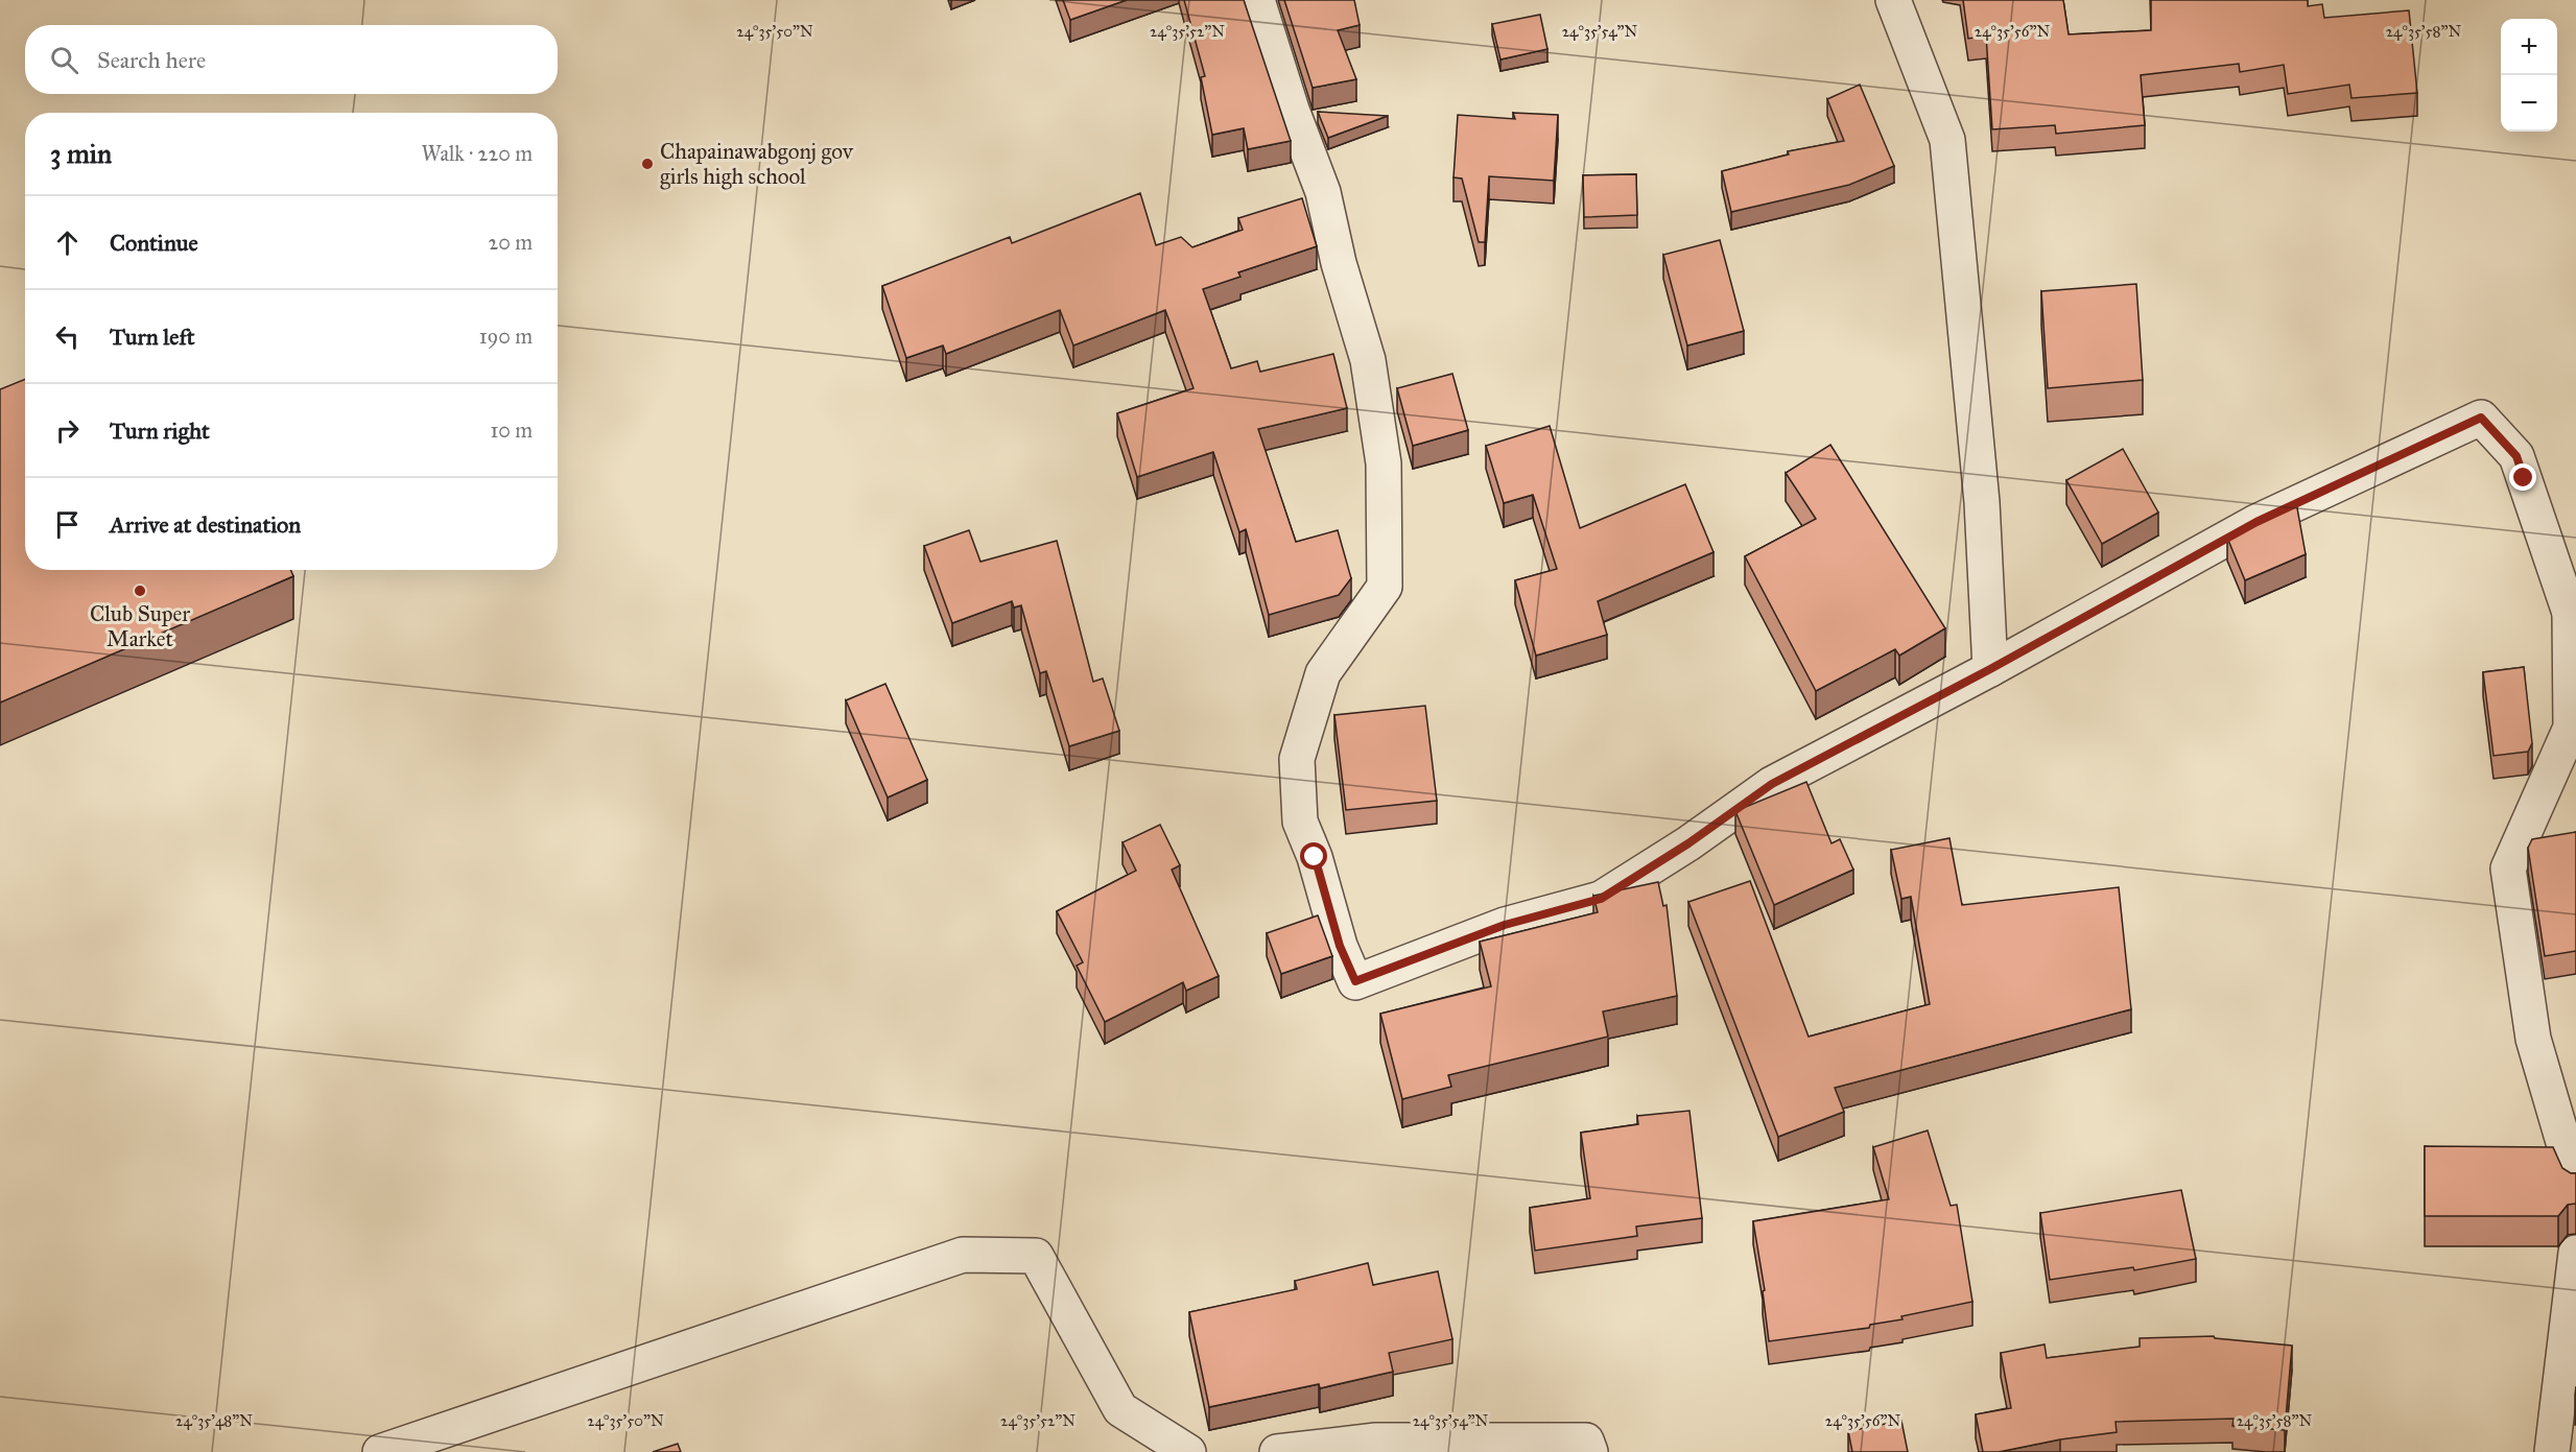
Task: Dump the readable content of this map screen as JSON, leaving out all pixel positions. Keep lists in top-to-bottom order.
{
  "places": ["Chapainawabgonj gov girls high school", "Club Super Market"],
  "page": {
    "map_buttons": ["+", "−"],
    "search": "Search here",
    "heading": ["3 min", "Walk · 220 m"],
    "list": [
      ["Continue", "20 m"],
      ["Turn left", "190 m"],
      ["Turn right", "10 m"],
      "Arrive at destination"
    ]
  },
  "coordinates": [
    "24°35'50\"N",
    "24°35'52\"N",
    "24°35'54\"N",
    "24°35'56\"N",
    "24°35'58\"N",
    "24°35'48\"N"
  ]
}
